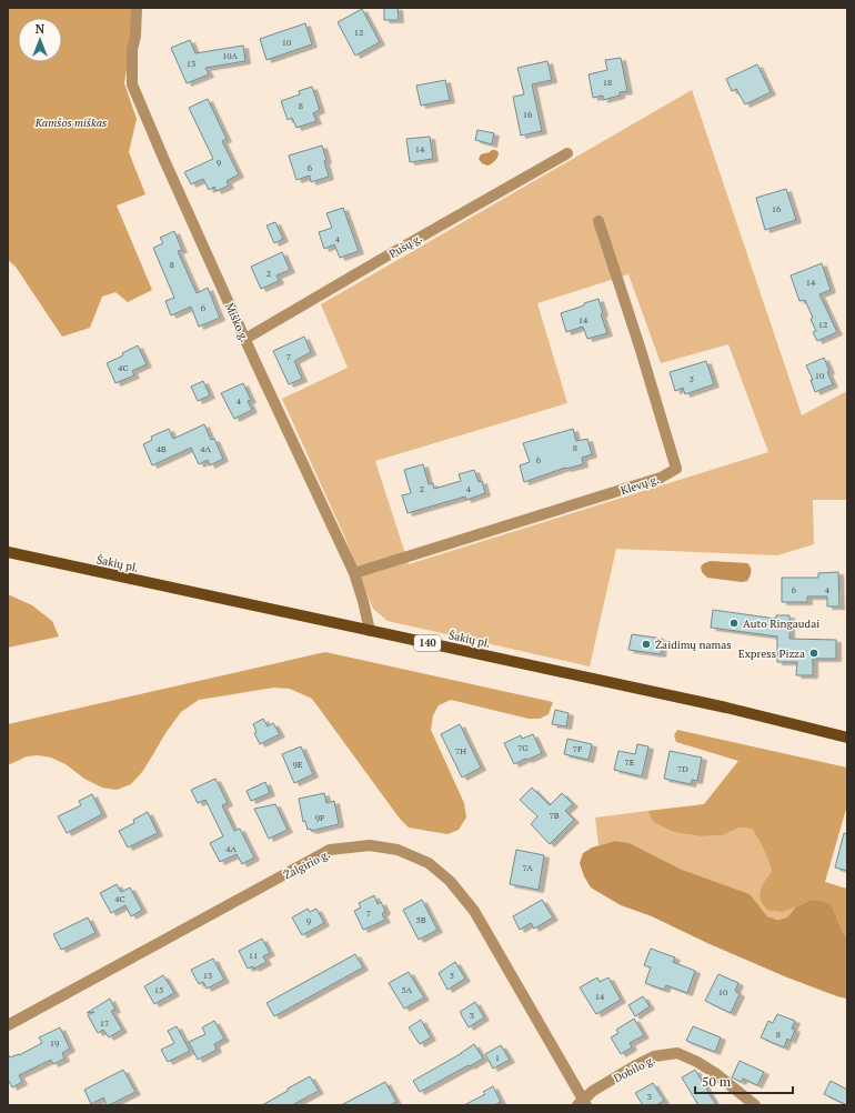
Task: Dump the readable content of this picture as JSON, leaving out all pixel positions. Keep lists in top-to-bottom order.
{
  "streets": {
    "main road": ["Šakių pl.", "140"],
    "street": [
      "Pušų g.",
      "Miško g.",
      "Klevų g.",
      "Žalgirio g.",
      "Dobilo g."
    ]
  },
  "crossings": [
    ["Pušų g.", "Miško g."],
    ["Miško g.", "Klevų g."],
    ["Miško g.", "Šakių pl."],
    ["Žalgirio g.", "Dobilo g."]
  ],
  "parks": ["Kamšos miškas"],
  "places": ["Auto Ringaudai", "Žaidimų namas", "Express Pizza"],
  "house_numbers": [
    "12",
    "10",
    "10A",
    "13",
    "18",
    "8",
    "16",
    "14",
    "9",
    "6",
    "16",
    "4",
    "8",
    "2",
    "14",
    "6",
    "14",
    "12",
    "7",
    "4C",
    "10",
    "5",
    "4",
    "8",
    "4B",
    "4A",
    "6",
    "2",
    "4",
    "6",
    "4",
    "7G",
    "7F",
    "7H",
    "7E",
    "9E",
    "7D",
    "7B",
    "9F",
    "4A",
    "7A",
    "4C",
    "7",
    "5B",
    "9",
    "11",
    "13",
    "5",
    "15",
    "5A",
    "10",
    "14",
    "3",
    "17",
    "8",
    "19",
    "1",
    "3"
  ],
  "scale_bar": "50 m",
  "north": "top"
}
